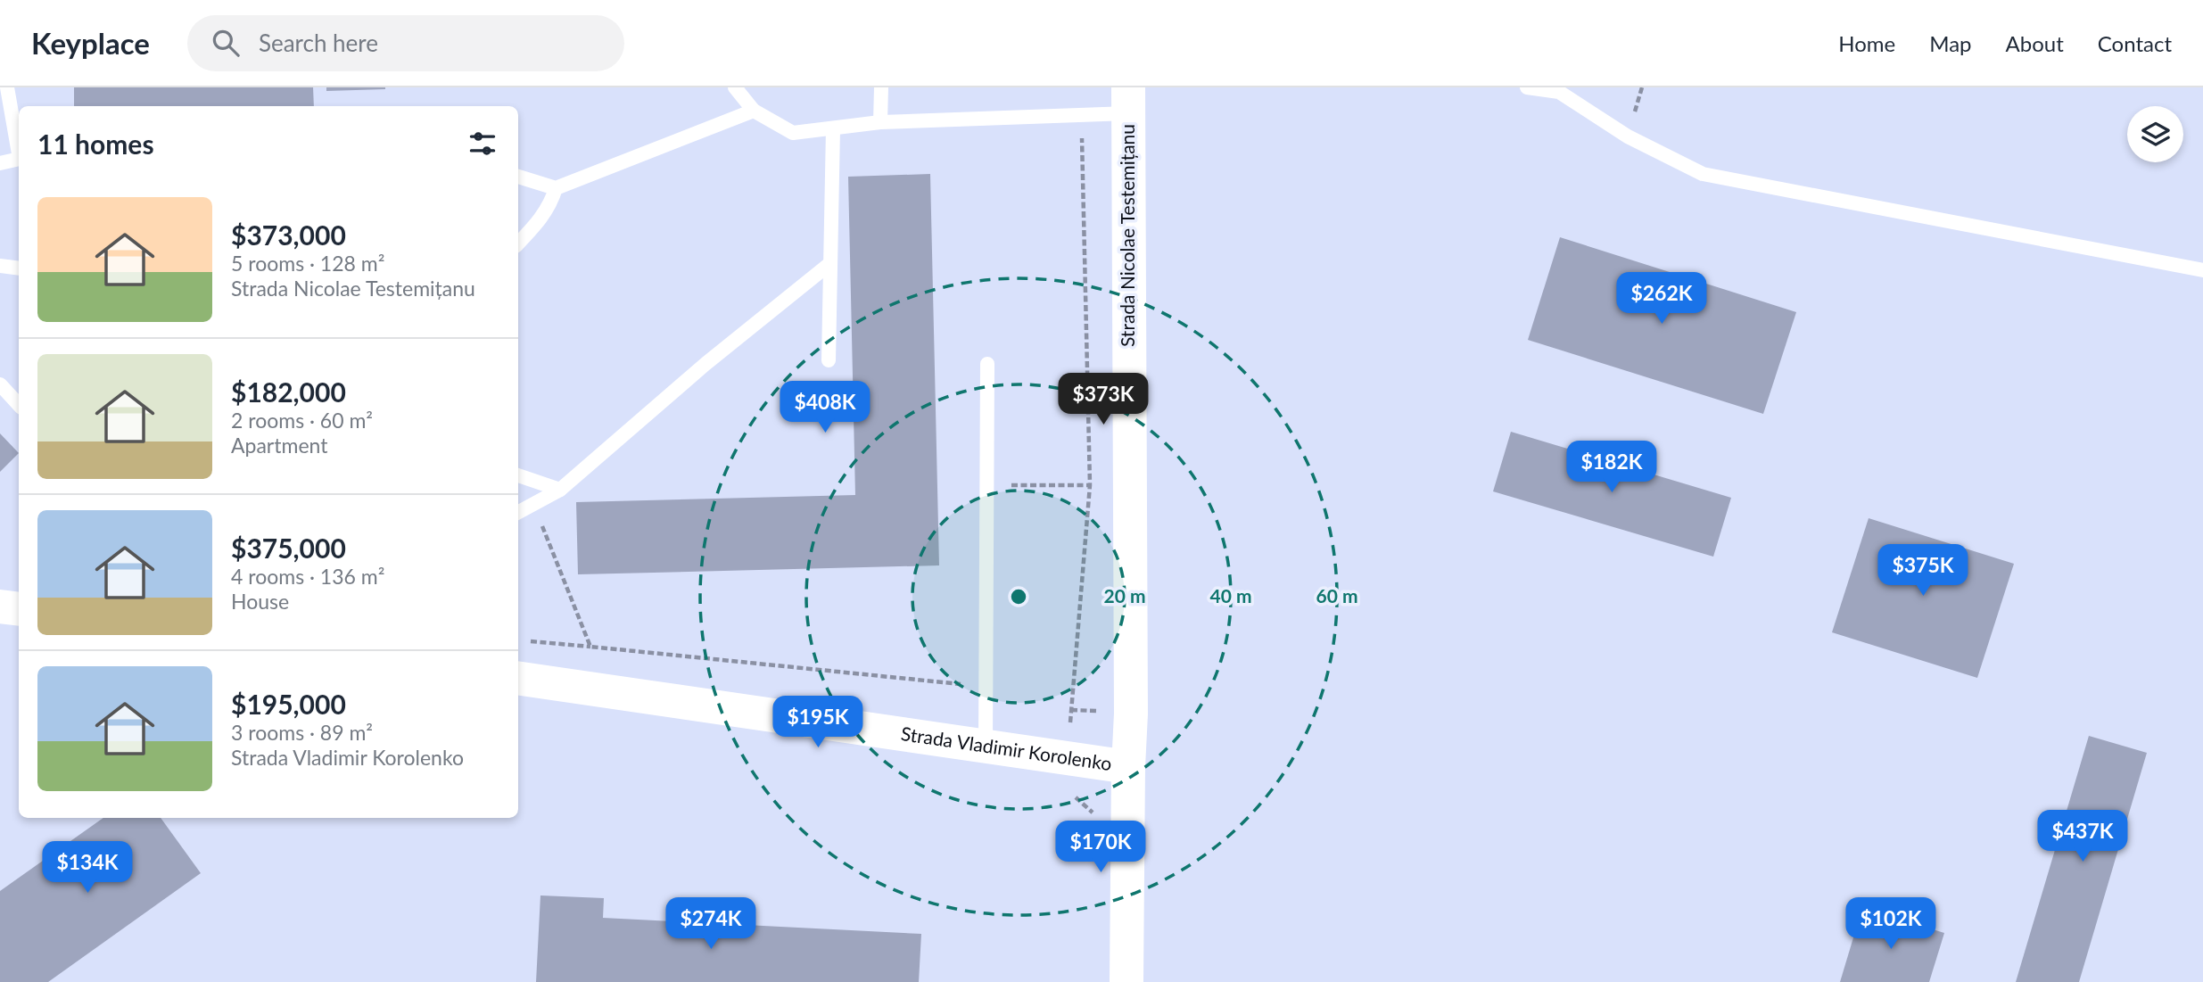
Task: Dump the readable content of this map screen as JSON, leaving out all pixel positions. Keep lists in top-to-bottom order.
{
  "streets": {
    "main road": ["Strada Nicolae Testemițanu", "Strada Vladimir Korolenko"]
  },
  "crossings": [
    ["Strada Nicolae Testemițanu", "Strada Vladimir Korolenko"]
  ],
  "page": {
    "header": "Keyplace",
    "search": "Search here",
    "nav": [
      "Home",
      "Map",
      "About",
      "Contact"
    ],
    "heading": "11 homes",
    "list": [
      {
        "name": "$373,000",
        "note": "5 rooms · 128 m² · Strada Nicolae Testemițanu"
      },
      {
        "name": "$182,000",
        "note": "2 rooms · 60 m² · Apartment"
      },
      {
        "name": "$375,000",
        "note": "4 rooms · 136 m² · House"
      },
      {
        "name": "$195,000",
        "note": "3 rooms · 89 m² · Strada Vladimir Korolenko"
      }
    ],
    "price": [
      "$262K",
      "$373K",
      "$408K",
      "$182K",
      "$375K",
      "$195K",
      "$437K",
      "$170K",
      "$134K",
      "$274K",
      "$102K"
    ]
  },
  "rings": ["20 m", "40 m", "60 m"]
}
